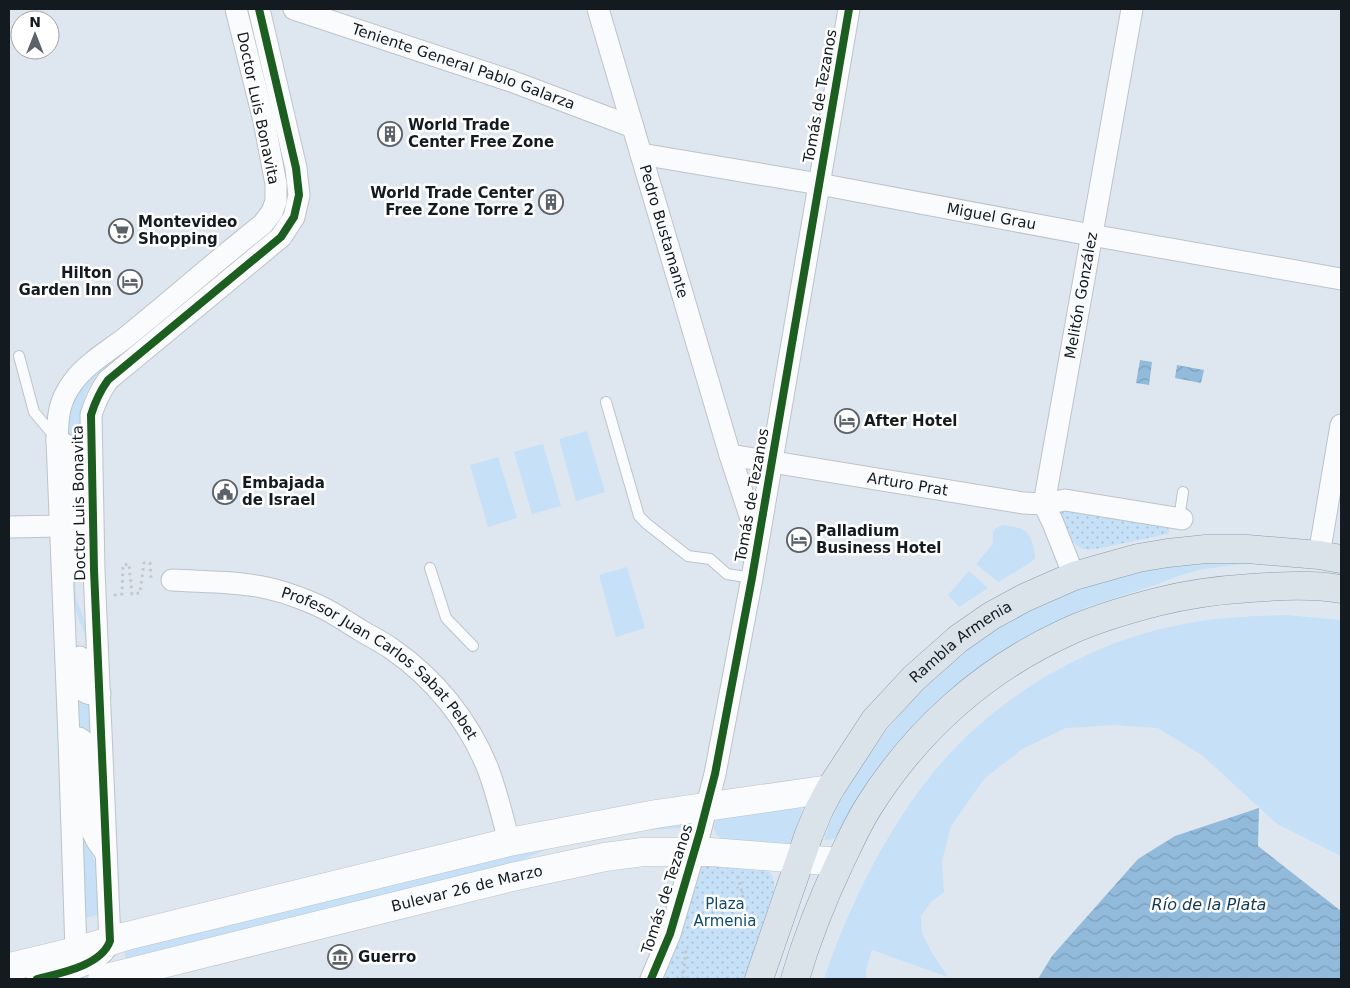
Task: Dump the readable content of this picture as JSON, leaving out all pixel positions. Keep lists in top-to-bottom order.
{
  "streets": {
    "main road": ["Rambla Armenia"],
    "street": [
      "Teniente General Pablo Galarza",
      "Tomás de Tezanos",
      "Doctor Luis Bonavita",
      "Miguel Grau",
      "Pedro Bustamante",
      "Melitón González",
      "Arturo Prat",
      "Profesor Juan Carlos Sabat Pebet",
      "Bulevar 26 de Marzo"
    ]
  },
  "crossings": [
    ["Teniente General Pablo Galarza", "Pedro Bustamante"],
    ["Tomás de Tezanos", "Miguel Grau"],
    ["Tomás de Tezanos", "Pedro Bustamante"],
    ["Tomás de Tezanos", "Arturo Prat"],
    ["Tomás de Tezanos", "Bulevar 26 de Marzo"],
    ["Doctor Luis Bonavita", "Bulevar 26 de Marzo"],
    ["Miguel Grau", "Pedro Bustamante"],
    ["Miguel Grau", "Melitón González"],
    ["Melitón González", "Arturo Prat"],
    ["Rambla Armenia", "Bulevar 26 de Marzo"],
    ["Profesor Juan Carlos Sabat Pebet", "Bulevar 26 de Marzo"]
  ],
  "water": ["Río de la Plata"],
  "parks": ["Plaza Armenia"],
  "places": {
    "building": ["World Trade Center Free Zone", "World Trade Center Free Zone Torre 2"],
    "supermarket": ["Montevideo Shopping"],
    "hotel": ["Hilton Garden Inn", "After Hotel", "Palladium Business Hotel"],
    "public building": ["Embajada de Israel"],
    "museum": ["Guerro"]
  },
  "north": "top"
}
